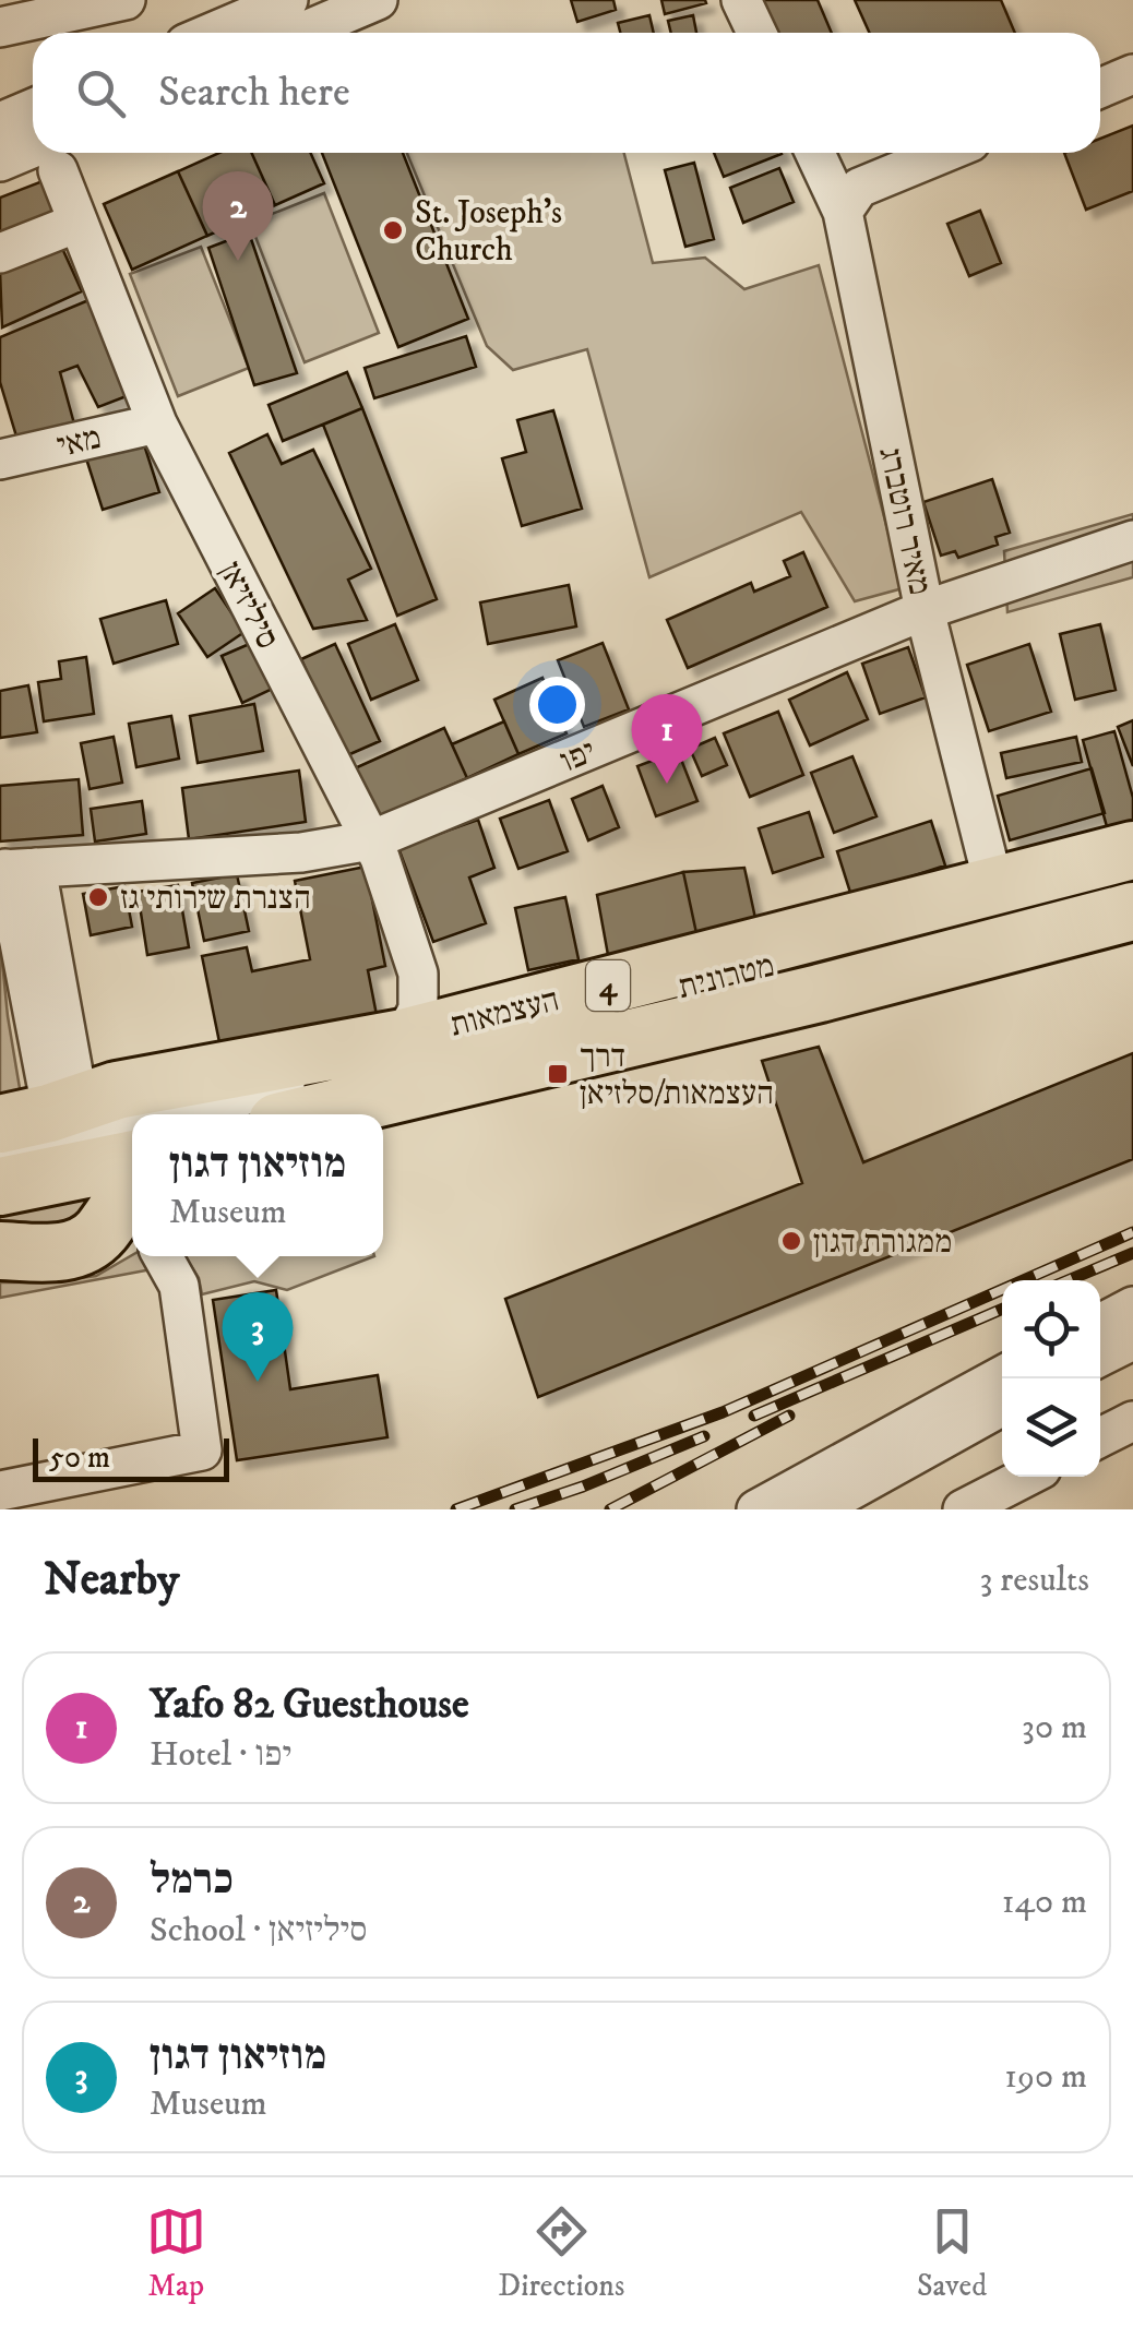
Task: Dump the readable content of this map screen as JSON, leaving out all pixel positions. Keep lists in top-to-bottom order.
{
  "streets": {
    "highway": ["4", "העצמאות"],
    "street": [
      "מאי",
      "מאיר רוטברג",
      "סיליזיאן",
      "יפו",
      "מטרונית"
    ]
  },
  "crossings": [
    ["מאי", "סיליזיאן"],
    ["מאיר רוטברג", "יפו"],
    ["מאיר רוטברג", "העצמאות"],
    ["סיליזיאן", "יפו"],
    ["סיליזיאן", "העצמאות"],
    ["מטרונית", "העצמאות"]
  ],
  "places": {
    "other": ["St. Joseph's Church", "הצנרת שירותי גז", "ממגורת דגון"],
    "transit": ["דרך העצמאות/סלזיאן"]
  },
  "scale_bar": "50 m",
  "page": {
    "search": "Search here",
    "pins": ["2", "1", "3"],
    "popup": ["מוזיאון דגון", "Museum"],
    "scale": "50 m",
    "heading": ["Nearby", "3 results"],
    "list": [
      {
        "mark": "1",
        "name": "Yafo 82 Guesthouse",
        "note": "Hotel · יפו",
        "value": "30 m"
      },
      {
        "mark": "2",
        "name": "כרמל",
        "note": "School · סיליזיאן",
        "value": "140 m"
      },
      {
        "mark": "3",
        "name": "מוזיאון דגון",
        "note": "Museum",
        "value": "190 m"
      }
    ],
    "nav": ["Map", "Directions", "Saved"]
  }
}
